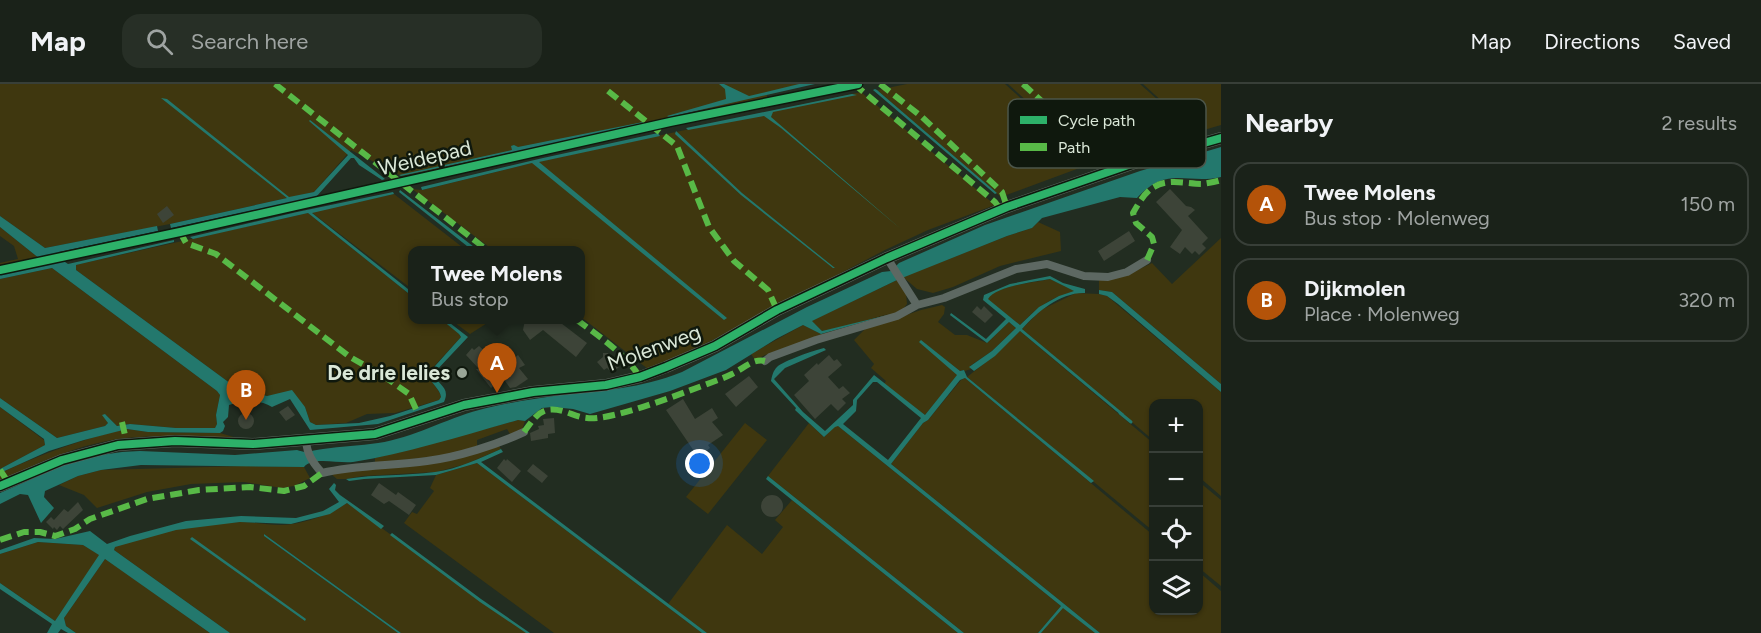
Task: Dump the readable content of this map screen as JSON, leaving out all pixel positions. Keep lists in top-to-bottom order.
{
  "streets": {
    "main road": ["Molenweg"],
    "cycle path": ["Weidepad"]
  },
  "places": ["De drie lelies"],
  "legend": ["Cycle path", "Path"],
  "page": {
    "header": "Map",
    "search": "Search here",
    "nav": ["Map", "Directions", "Saved"],
    "heading": ["Nearby", "2 results"],
    "list": [
      {
        "mark": "A",
        "name": "Twee Molens",
        "note": "Bus stop · Molenweg",
        "value": "150 m"
      },
      {
        "mark": "B",
        "name": "Dijkmolen",
        "note": "Place · Molenweg",
        "value": "320 m"
      }
    ],
    "popup": ["Twee Molens", "Bus stop"],
    "pins": ["A", "B"],
    "map_buttons": ["+", "−"]
  }
}
